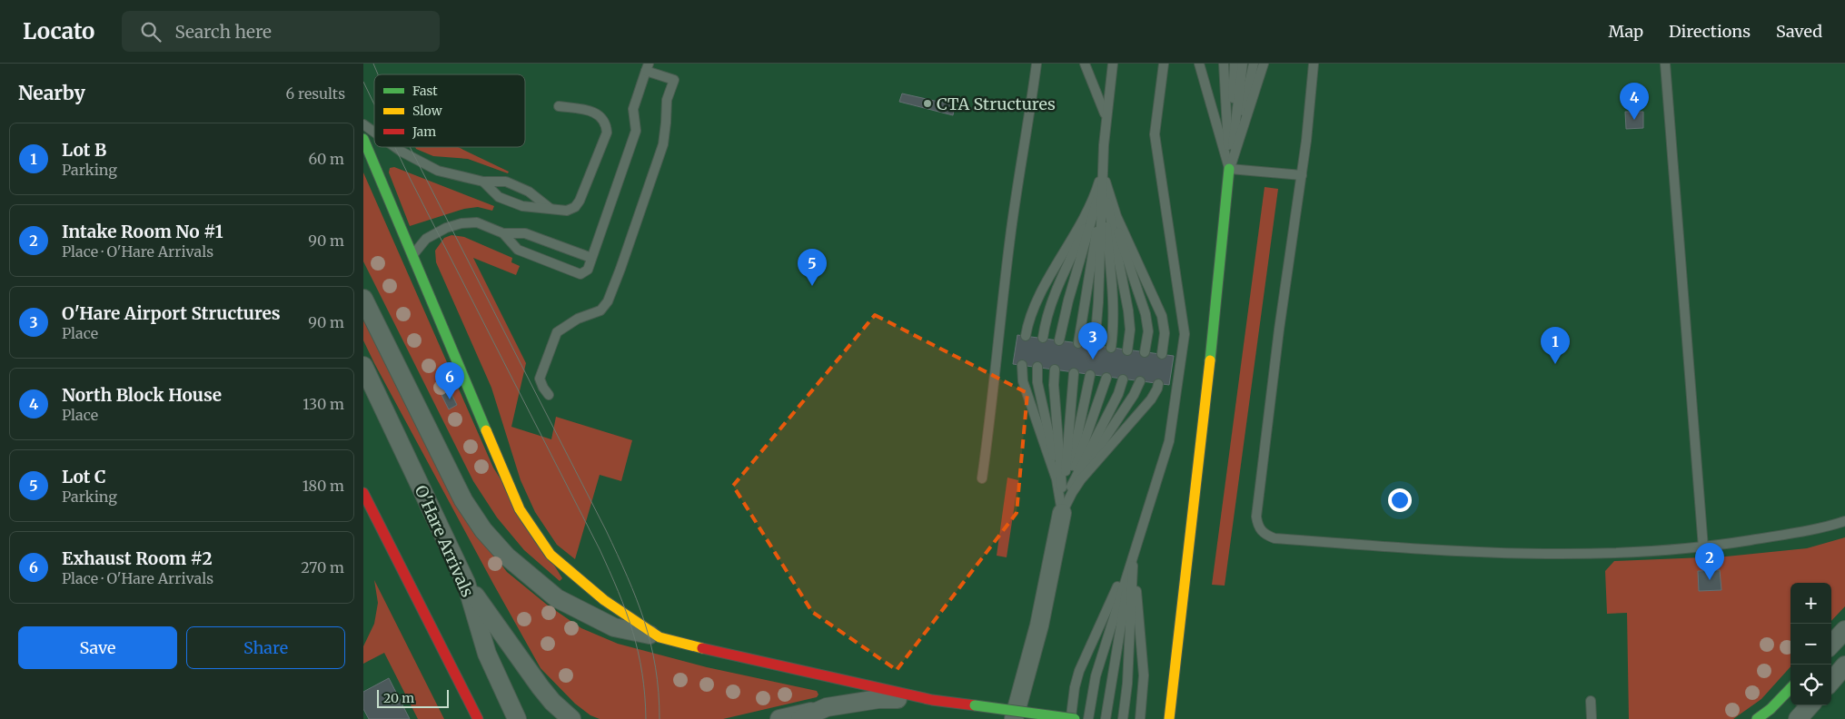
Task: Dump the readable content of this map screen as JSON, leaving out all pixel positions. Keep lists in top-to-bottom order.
{
  "streets": {
    "street": ["O'Hare Arrivals"]
  },
  "places": ["CTA Structures"],
  "legend": ["Fast", "Slow", "Jam"],
  "scale_bar": "20 m",
  "page": {
    "header": "Locato",
    "search": "Search here",
    "nav": ["Map", "Directions", "Saved"],
    "heading": ["Nearby", "6 results"],
    "pins": [
      "4",
      "5",
      "3",
      "1",
      "6",
      "2"
    ],
    "list": [
      {
        "mark": "1",
        "name": "Lot B",
        "note": "Parking",
        "value": "60 m"
      },
      {
        "mark": "2",
        "name": "Intake Room No #1",
        "note": "Place · O'Hare Arrivals",
        "value": "90 m"
      },
      {
        "mark": "3",
        "name": "O'Hare Airport Structures",
        "note": "Place",
        "value": "90 m"
      },
      {
        "mark": "4",
        "name": "North Block House",
        "note": "Place",
        "value": "130 m"
      },
      {
        "mark": "5",
        "name": "Lot C",
        "note": "Parking",
        "value": "180 m"
      },
      {
        "mark": "6",
        "name": "Exhaust Room #2",
        "note": "Place · O'Hare Arrivals",
        "value": "270 m"
      }
    ],
    "map_buttons": ["+", "−"],
    "buttons": ["Save", "Share"],
    "scale": "20 m"
  }
}
